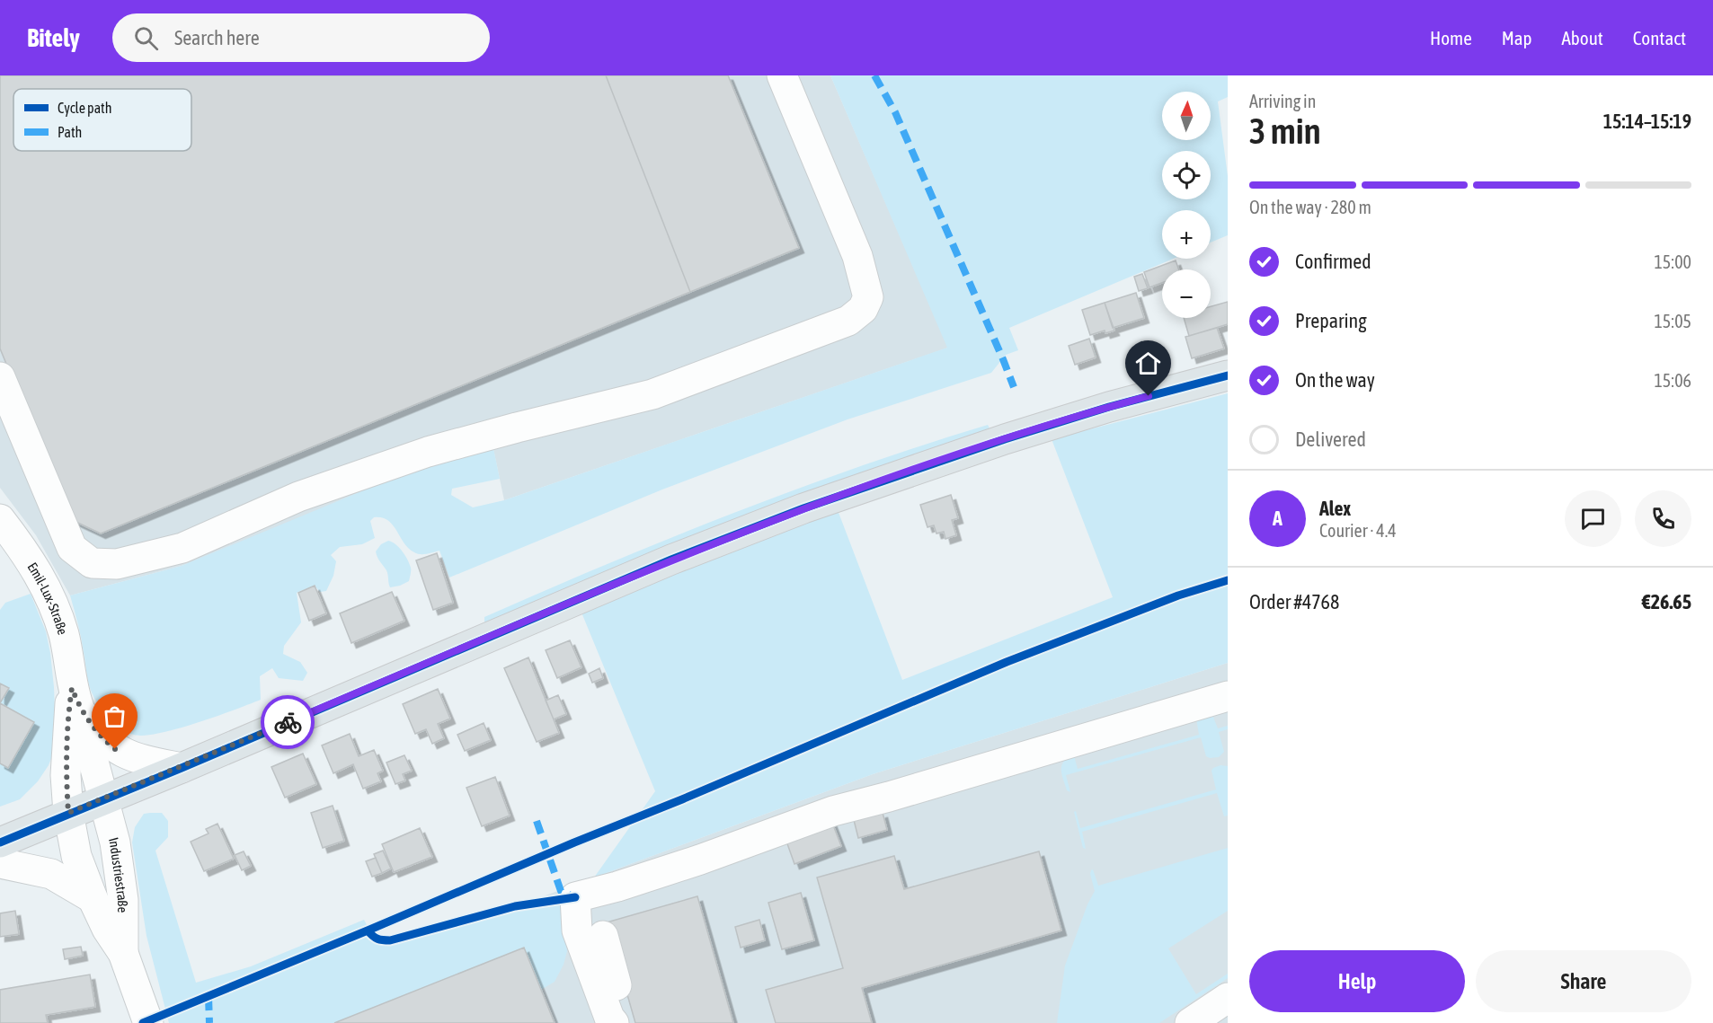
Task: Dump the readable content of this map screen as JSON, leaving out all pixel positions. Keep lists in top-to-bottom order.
{
  "streets": {
    "street": ["Emil-Lux-Straße", "Industriestraße"]
  },
  "crossings": [
    ["Emil-Lux-Straße", "Industriestraße"]
  ],
  "legend": ["Cycle path", "Path"],
  "north": "top",
  "page": {
    "header": "Bitely",
    "search": "Search here",
    "nav": [
      "Home",
      "Map",
      "About",
      "Contact"
    ],
    "heading": ["3 min", "Arriving in", "15:14–15:19"],
    "panel": [
      "Alex",
      "Courier · 4.4",
      "Order #4768",
      "€26.65"
    ],
    "map_buttons": ["+", "−"],
    "bar": "On the way · 280 m",
    "list": [
      ["Confirmed", "15:00"],
      ["Preparing", "15:05"],
      ["On the way", "15:06"],
      "Delivered"
    ],
    "round": "A",
    "buttons": ["Help", "Share"]
  }
}
